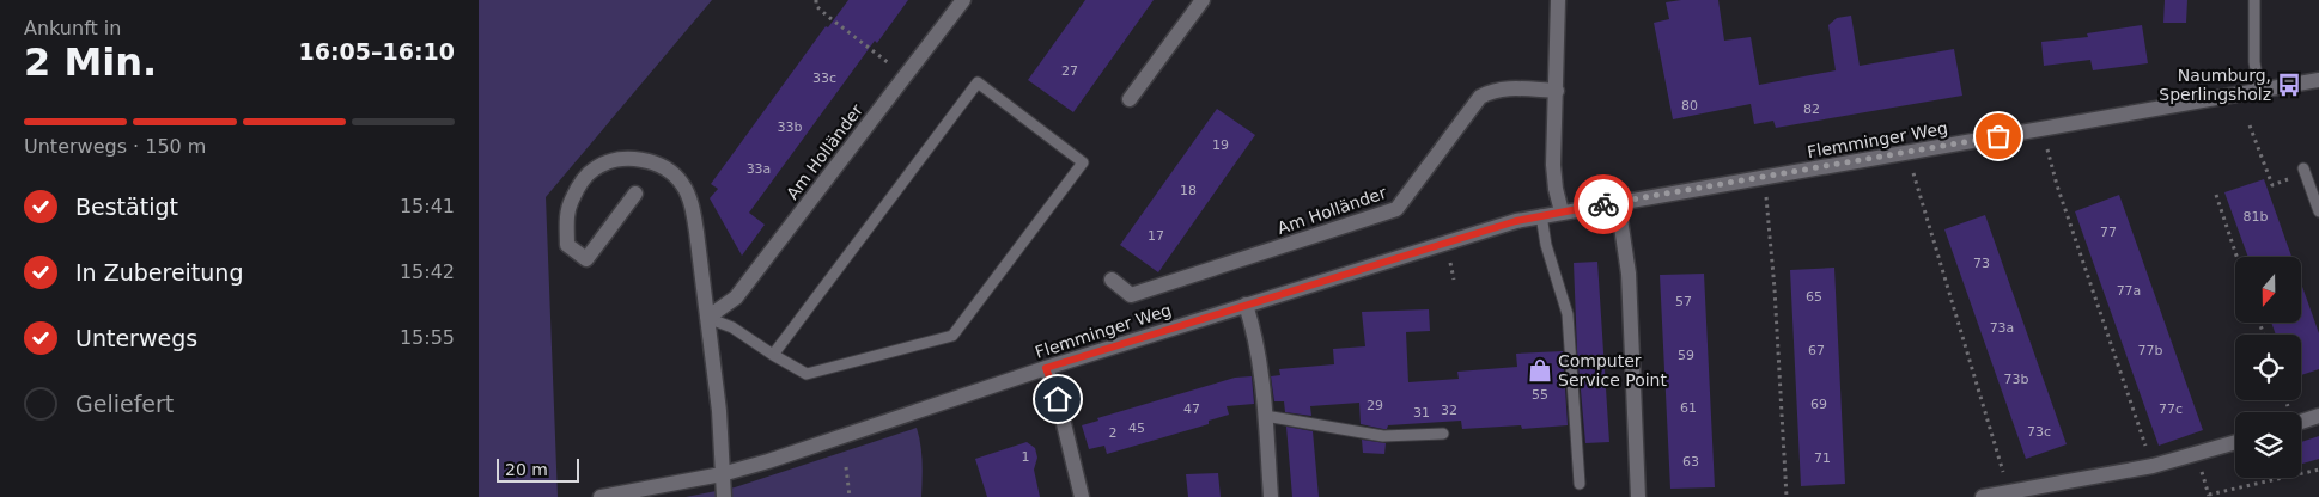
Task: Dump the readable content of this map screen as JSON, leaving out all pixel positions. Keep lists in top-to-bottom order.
{
  "streets": {
    "street": ["Flemminger Weg", "Am Holländer"]
  },
  "places": {
    "bus stop": ["Naumburg, Sperlingsholz"],
    "shop": ["Computer Service Point"]
  },
  "house_numbers": [
    "27",
    "33c",
    "80",
    "82",
    "33b",
    "19",
    "33a",
    "18",
    "81b",
    "77",
    "17",
    "73",
    "77a",
    "65",
    "57",
    "73a",
    "67",
    "77b",
    "59",
    "73b",
    "55",
    "69",
    "29",
    "61",
    "47",
    "77c",
    "32",
    "31",
    "45",
    "73c",
    "2",
    "1",
    "71",
    "63"
  ],
  "scale_bar": "20 m",
  "north": "bottom",
  "page": {
    "heading": ["2 Min.", "Ankunft in", "16:05–16:10"],
    "bar": "Unterwegs · 150 m",
    "list": [
      ["Bestätigt", "15:41"],
      ["In Zubereitung", "15:42"],
      ["Unterwegs", "15:55"],
      "Geliefert"
    ],
    "scale": "20 m"
  }
}
